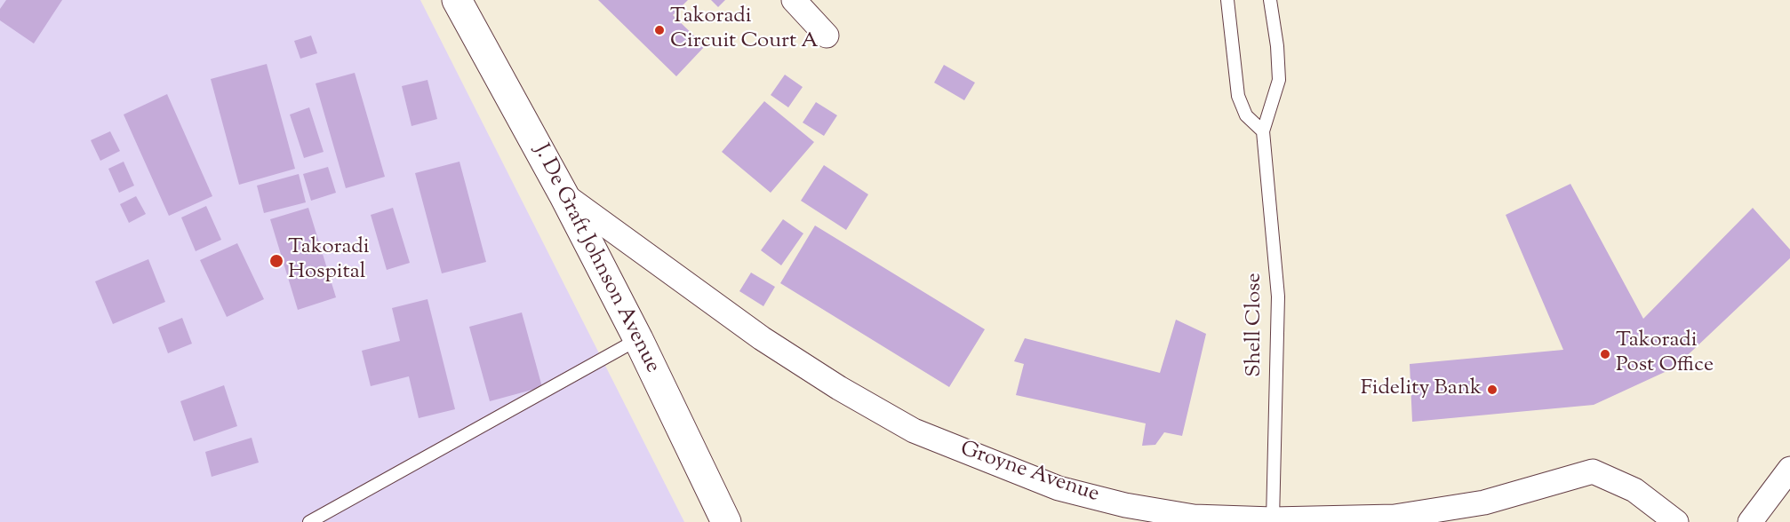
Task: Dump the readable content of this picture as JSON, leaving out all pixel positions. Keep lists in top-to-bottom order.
{
  "streets": {
    "street": ["J. De Graft Johnson Avenue", "Groyne Avenue"],
    "lane": ["Shell Close"]
  },
  "crossings": [
    ["J. De Graft Johnson Avenue", "Groyne Avenue"],
    ["Shell Close", "Groyne Avenue"]
  ],
  "places": [
    "Takoradi Circuit Court A",
    "Takoradi Hospital",
    "Takoradi Post Office",
    "Fidelity Bank"
  ]
}
